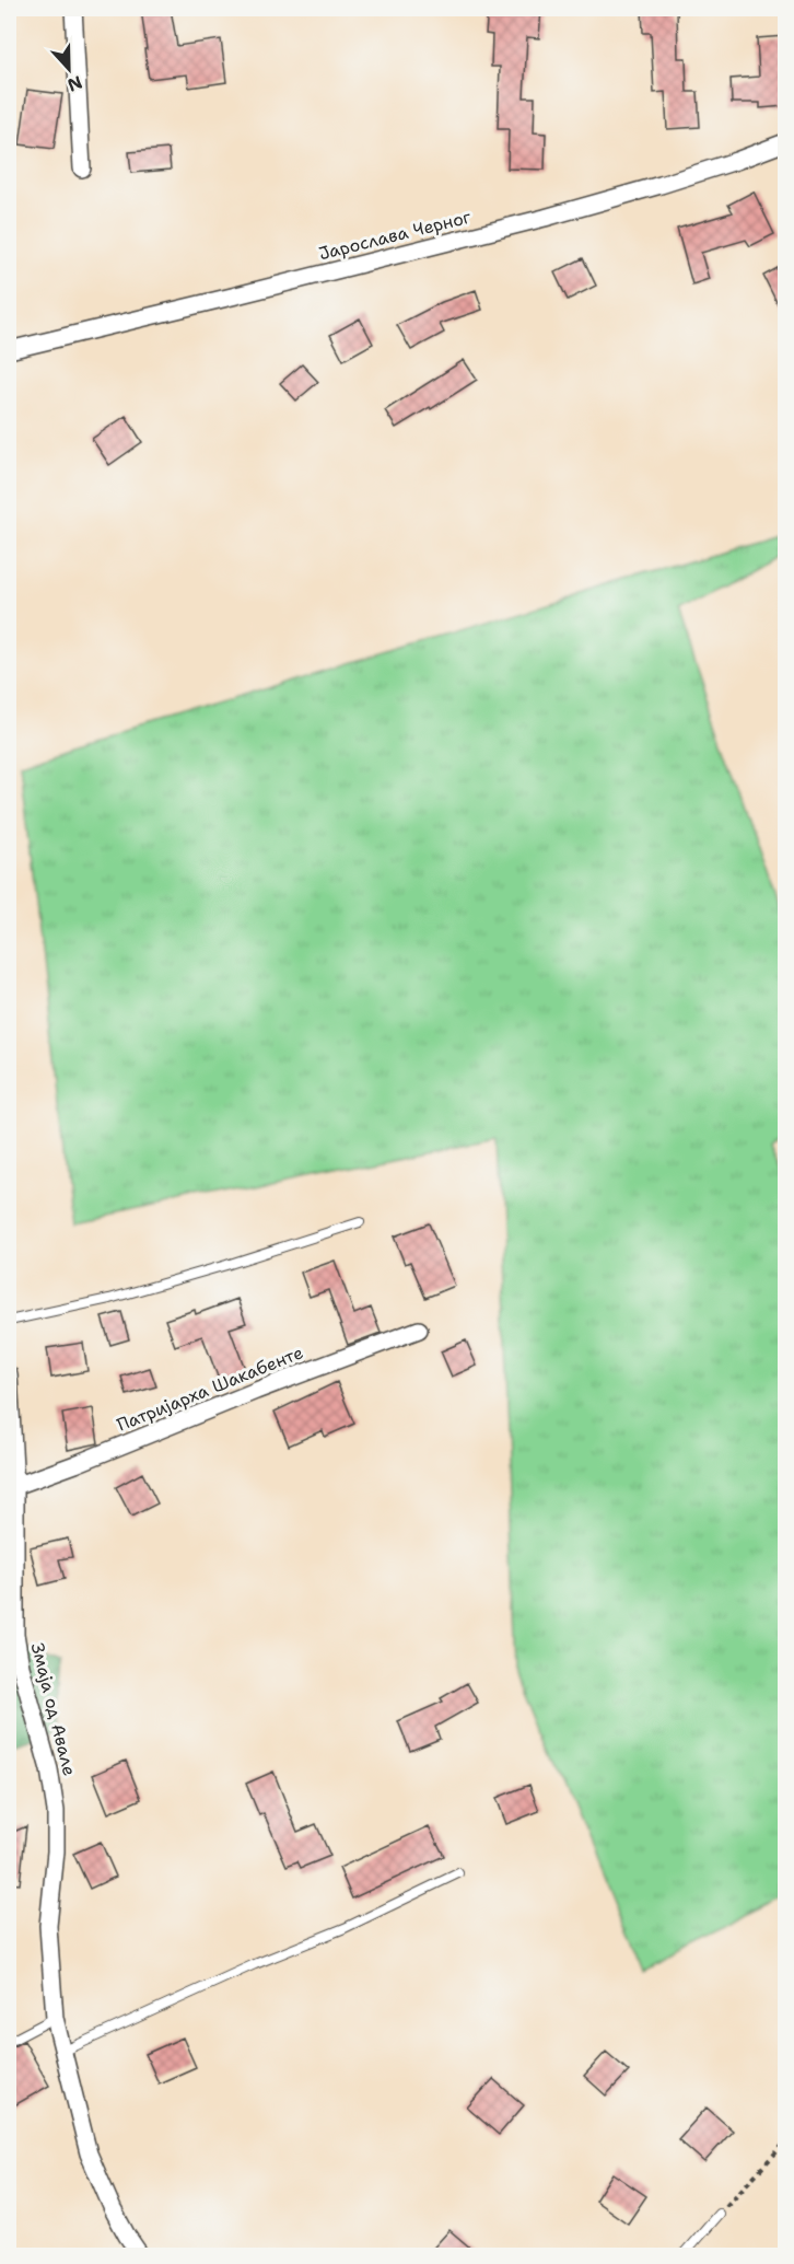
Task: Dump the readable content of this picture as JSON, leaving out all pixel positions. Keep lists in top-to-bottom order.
{
  "streets": {
    "street": ["Јарослава Черног", "Патријарха Шакабенте", "Змаја од Авале"]
  },
  "crossings": [
    ["Патријарха Шакабенте", "Змаја од Авале"]
  ],
  "north": "bottom"
}
